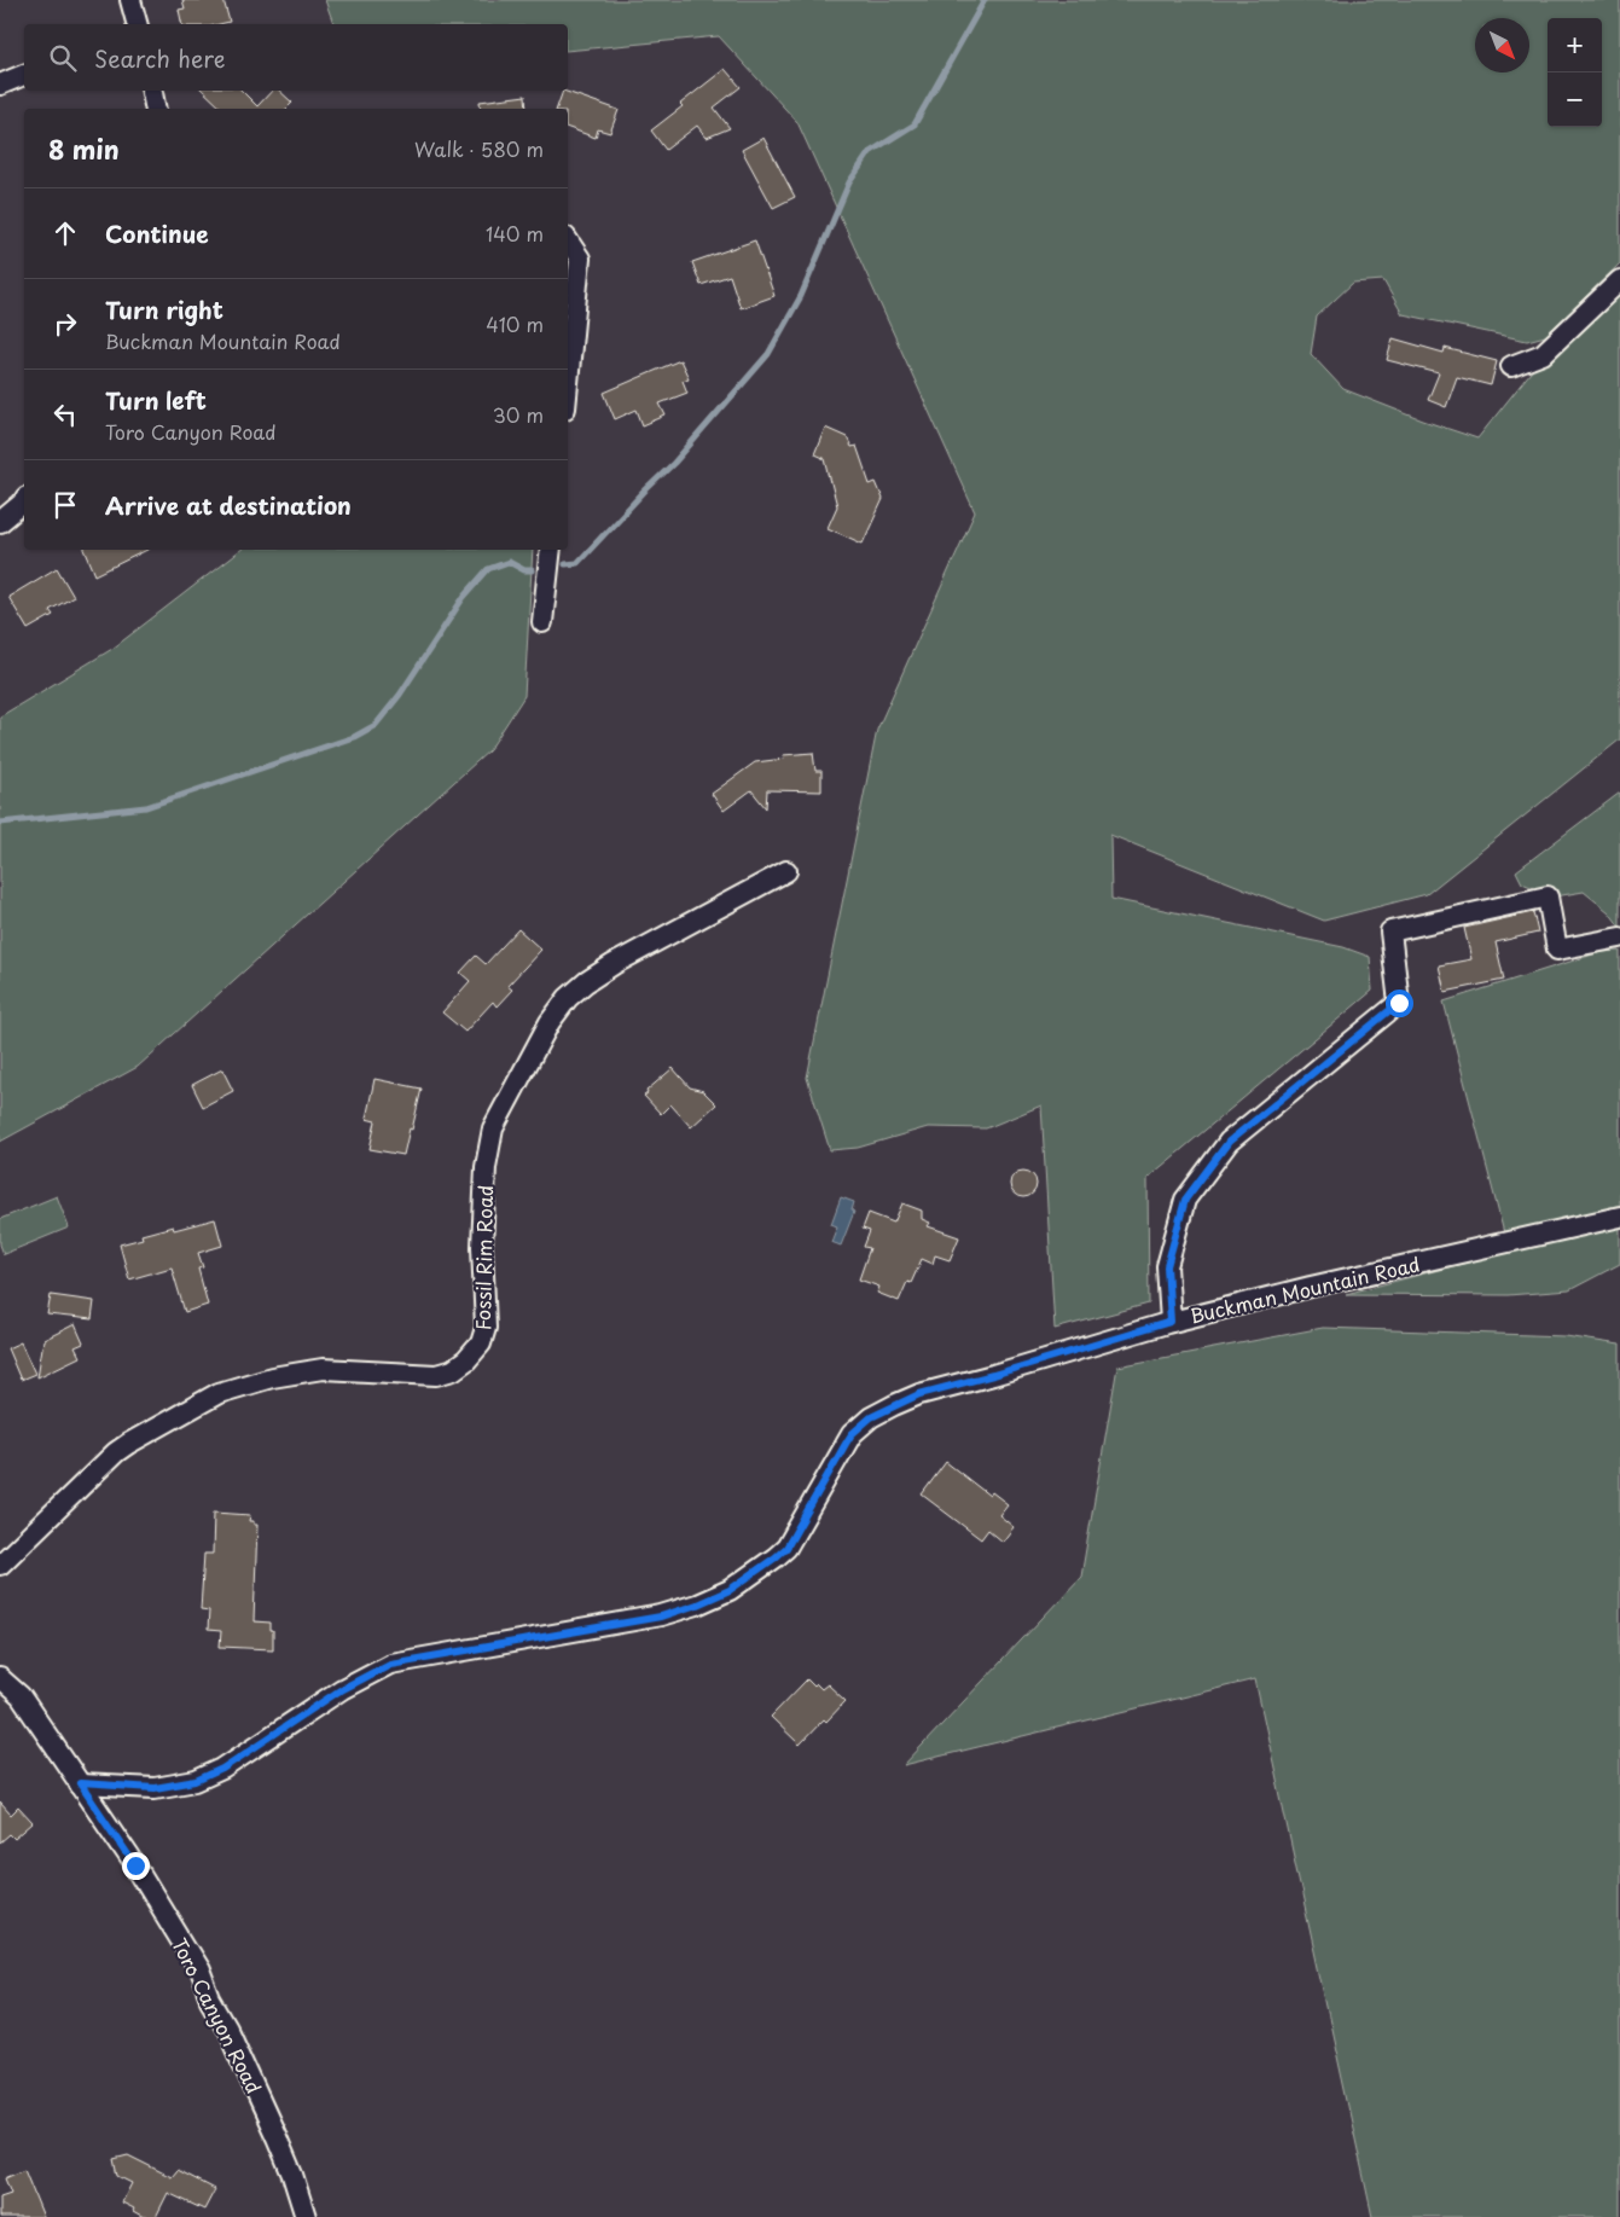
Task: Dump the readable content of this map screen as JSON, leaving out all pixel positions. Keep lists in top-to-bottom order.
{
  "streets": {
    "street": ["Fossil Rim Road", "Buckman Mountain Road", "Toro Canyon Road"]
  },
  "crossings": [
    ["Buckman Mountain Road", "Toro Canyon Road"]
  ],
  "north": "bottom right",
  "page": {
    "map_buttons": ["+", "−"],
    "search": "Search here",
    "heading": ["8 min", "Walk · 580 m"],
    "list": [
      ["Continue", "140 m"],
      ["Turn right", "Buckman Mountain Road", "410 m"],
      ["Turn left", "Toro Canyon Road", "30 m"],
      "Arrive at destination"
    ]
  }
}
